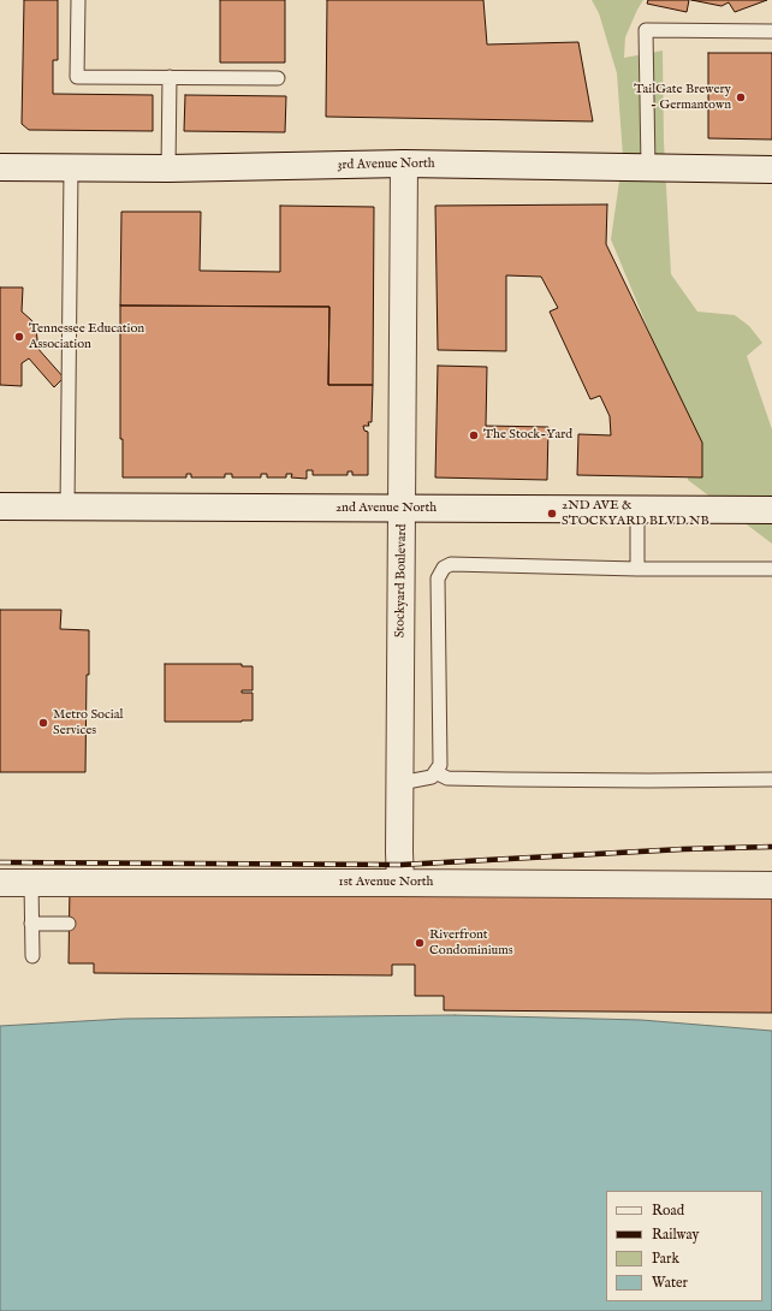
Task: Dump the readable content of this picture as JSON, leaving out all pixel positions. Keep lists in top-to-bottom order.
{
  "streets": {
    "street": [
      "3rd Avenue North",
      "2nd Avenue North",
      "Stockyard Boulevard",
      "1st Avenue North"
    ]
  },
  "crossings": [
    ["3rd Avenue North", "Stockyard Boulevard"],
    ["2nd Avenue North", "Stockyard Boulevard"],
    ["Stockyard Boulevard", "1st Avenue North"]
  ],
  "places": [
    "TailGate Brewery - Germantown",
    "Tennessee Education Association",
    "The Stock-Yard",
    "2ND AVE & STOCKYARD BLVD NB",
    "Metro Social Services",
    "Riverfront Condominiums"
  ],
  "legend": [
    "Road",
    "Railway",
    "Park",
    "Water"
  ]
}
